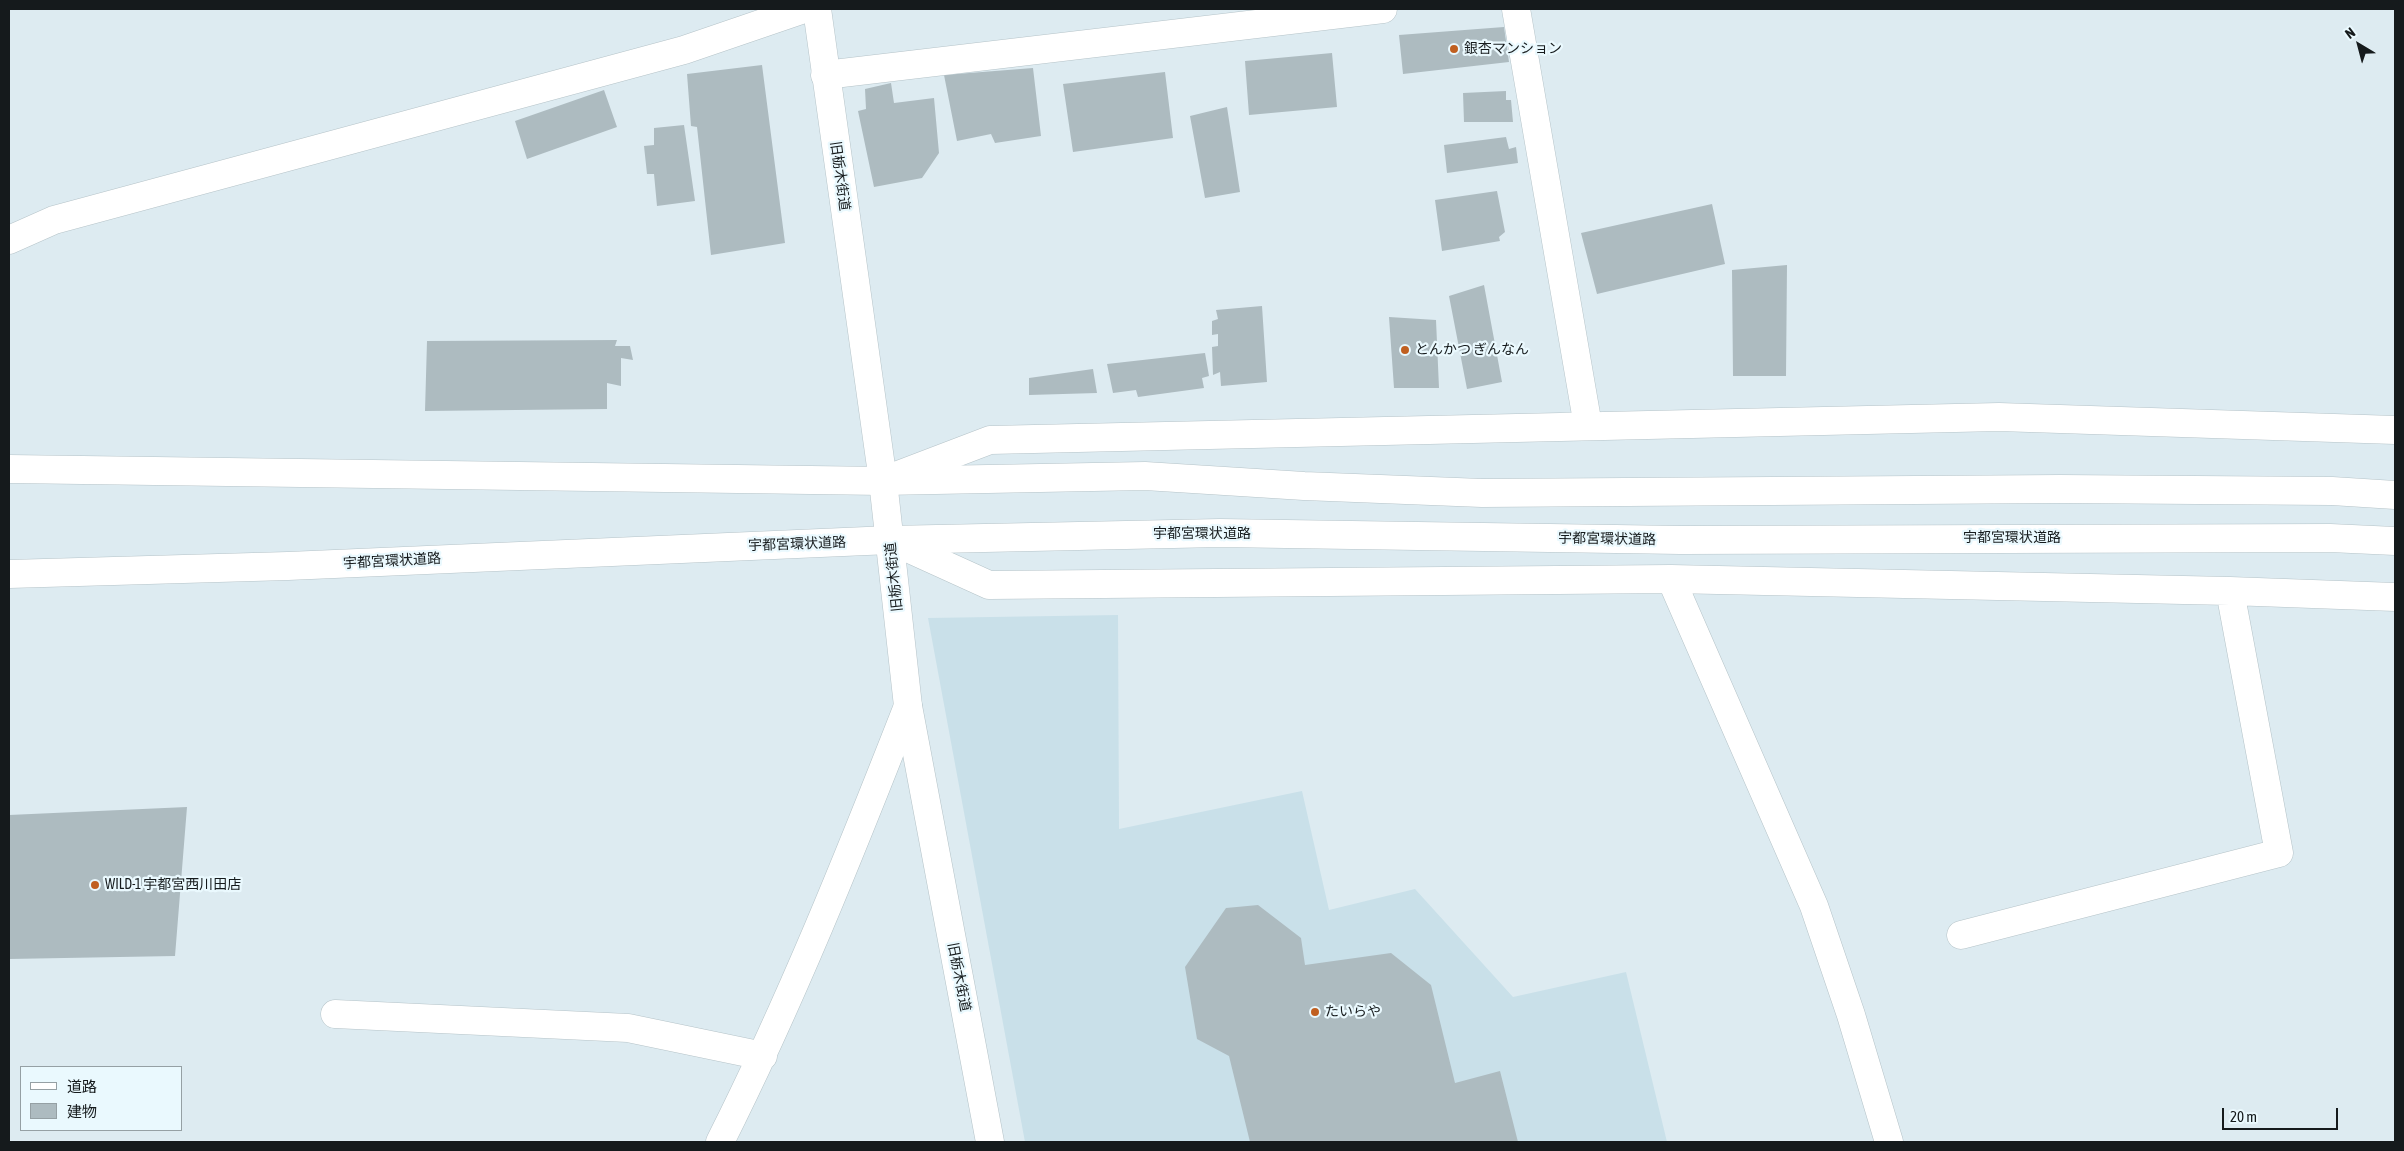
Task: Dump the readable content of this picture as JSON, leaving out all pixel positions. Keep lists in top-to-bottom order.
{
  "streets": {
    "main road": ["旧栃木街道", "宇都宮環状道路"]
  },
  "crossings": [
    ["旧栃木街道", "宇都宮環状道路"]
  ],
  "places": [
    "銀杏マンション",
    "とんかつ ぎんなん",
    "WILD-1 宇都宮西川田店",
    "たいらや"
  ],
  "legend": ["道路", "建物"],
  "scale_bar": "20 m",
  "north": "top left"
}
